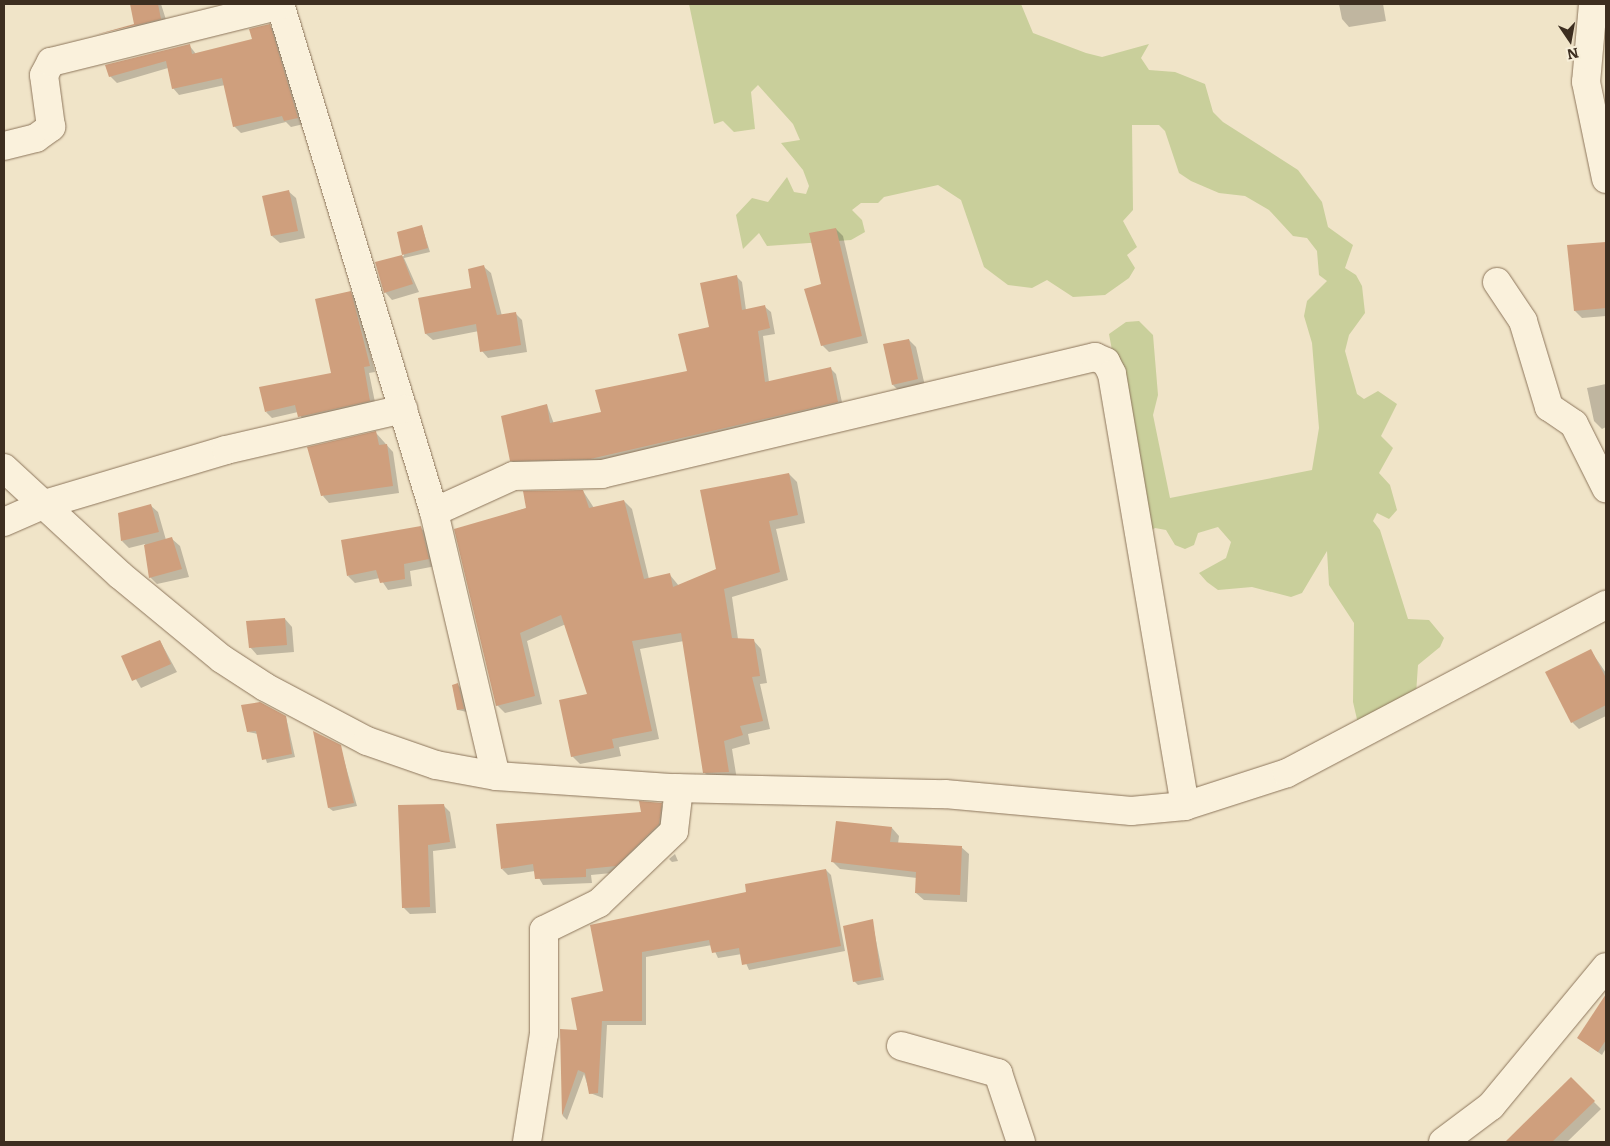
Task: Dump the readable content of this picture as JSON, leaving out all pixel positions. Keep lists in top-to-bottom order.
{
  "north": "bottom"
}
